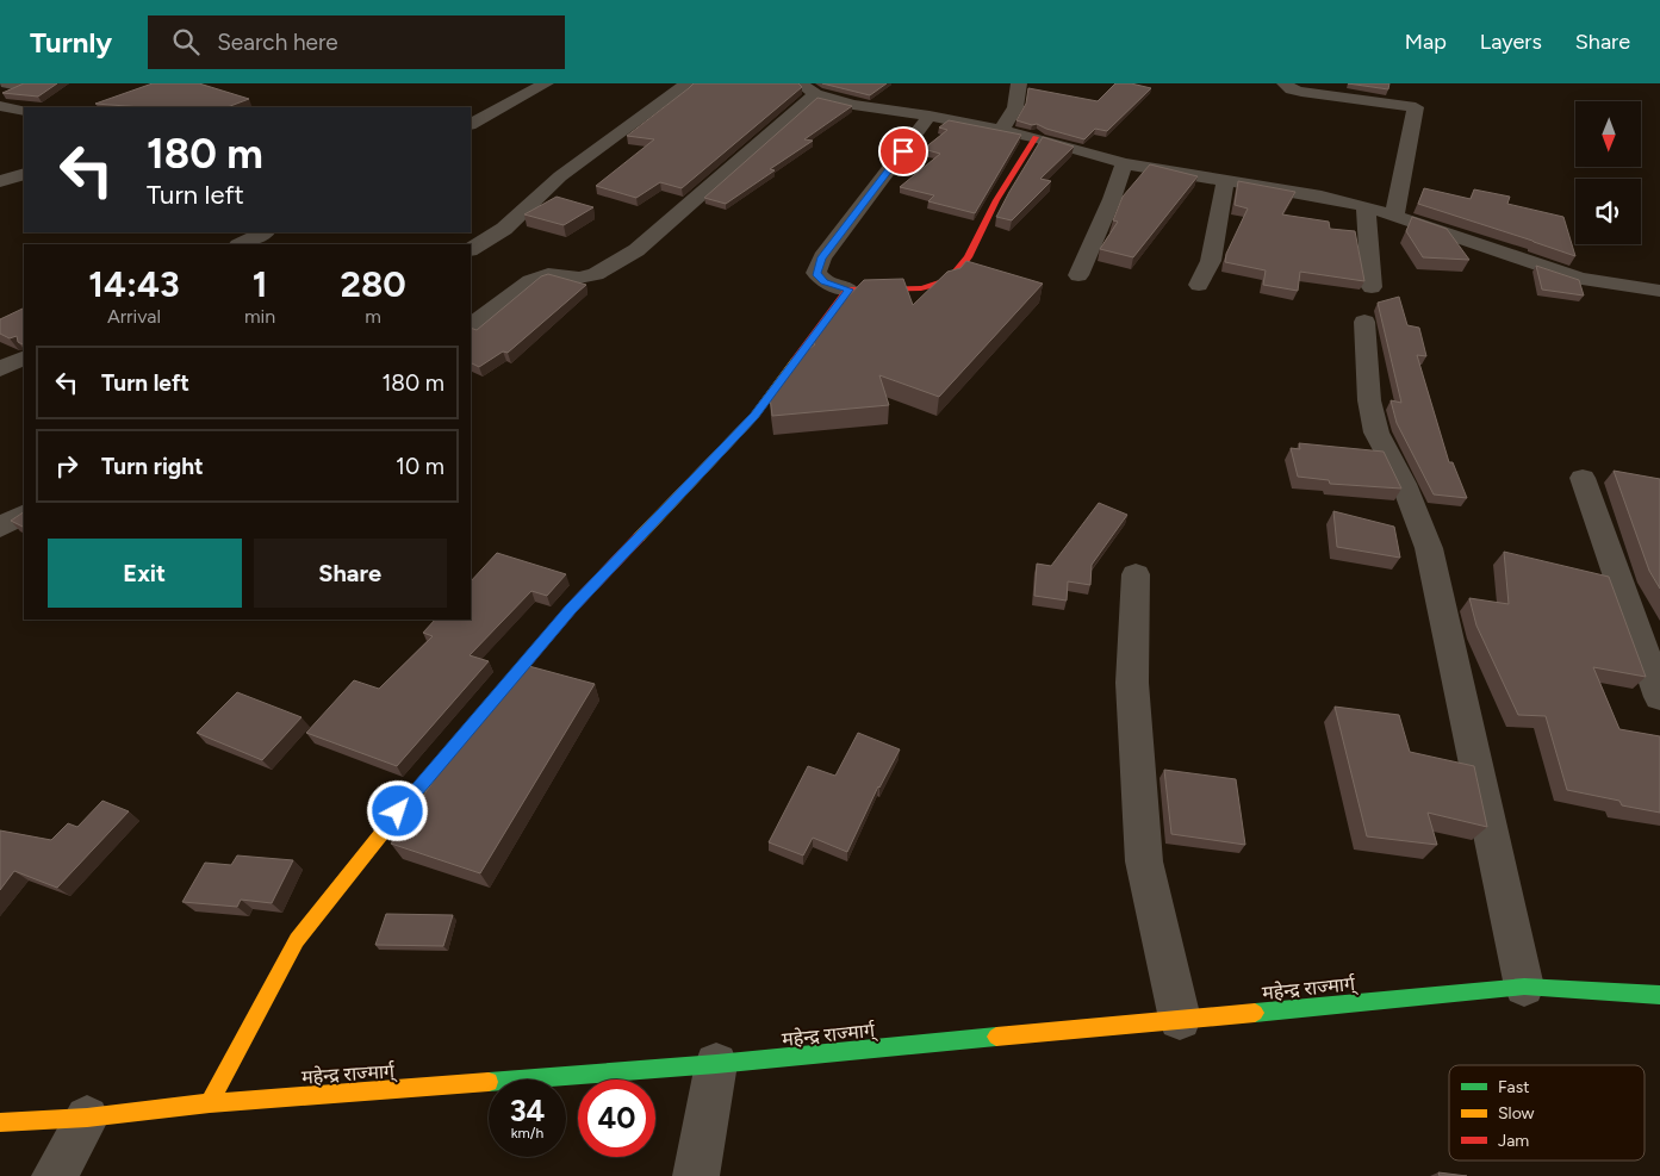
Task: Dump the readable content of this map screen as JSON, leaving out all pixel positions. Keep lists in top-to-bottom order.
{
  "streets": {
    "main road": ["महेन्द्र राज्मार्ग्"]
  },
  "legend": ["Fast", "Slow", "Jam"],
  "north": "bottom",
  "page": {
    "header": "Turnly",
    "search": "Search here",
    "nav": ["Map", "Layers", "Share"],
    "turn": ["180 m", "Turn left"],
    "eta": [
      "14:43",
      "Arrival",
      "1",
      "min",
      "280",
      "m"
    ],
    "list": [
      {
        "name": "Turn left",
        "value": "180 m"
      },
      {
        "name": "Turn right",
        "value": "10 m"
      }
    ],
    "buttons": ["Exit", "Share"],
    "speed": "34 km/h",
    "limit": "40"
  }
}
